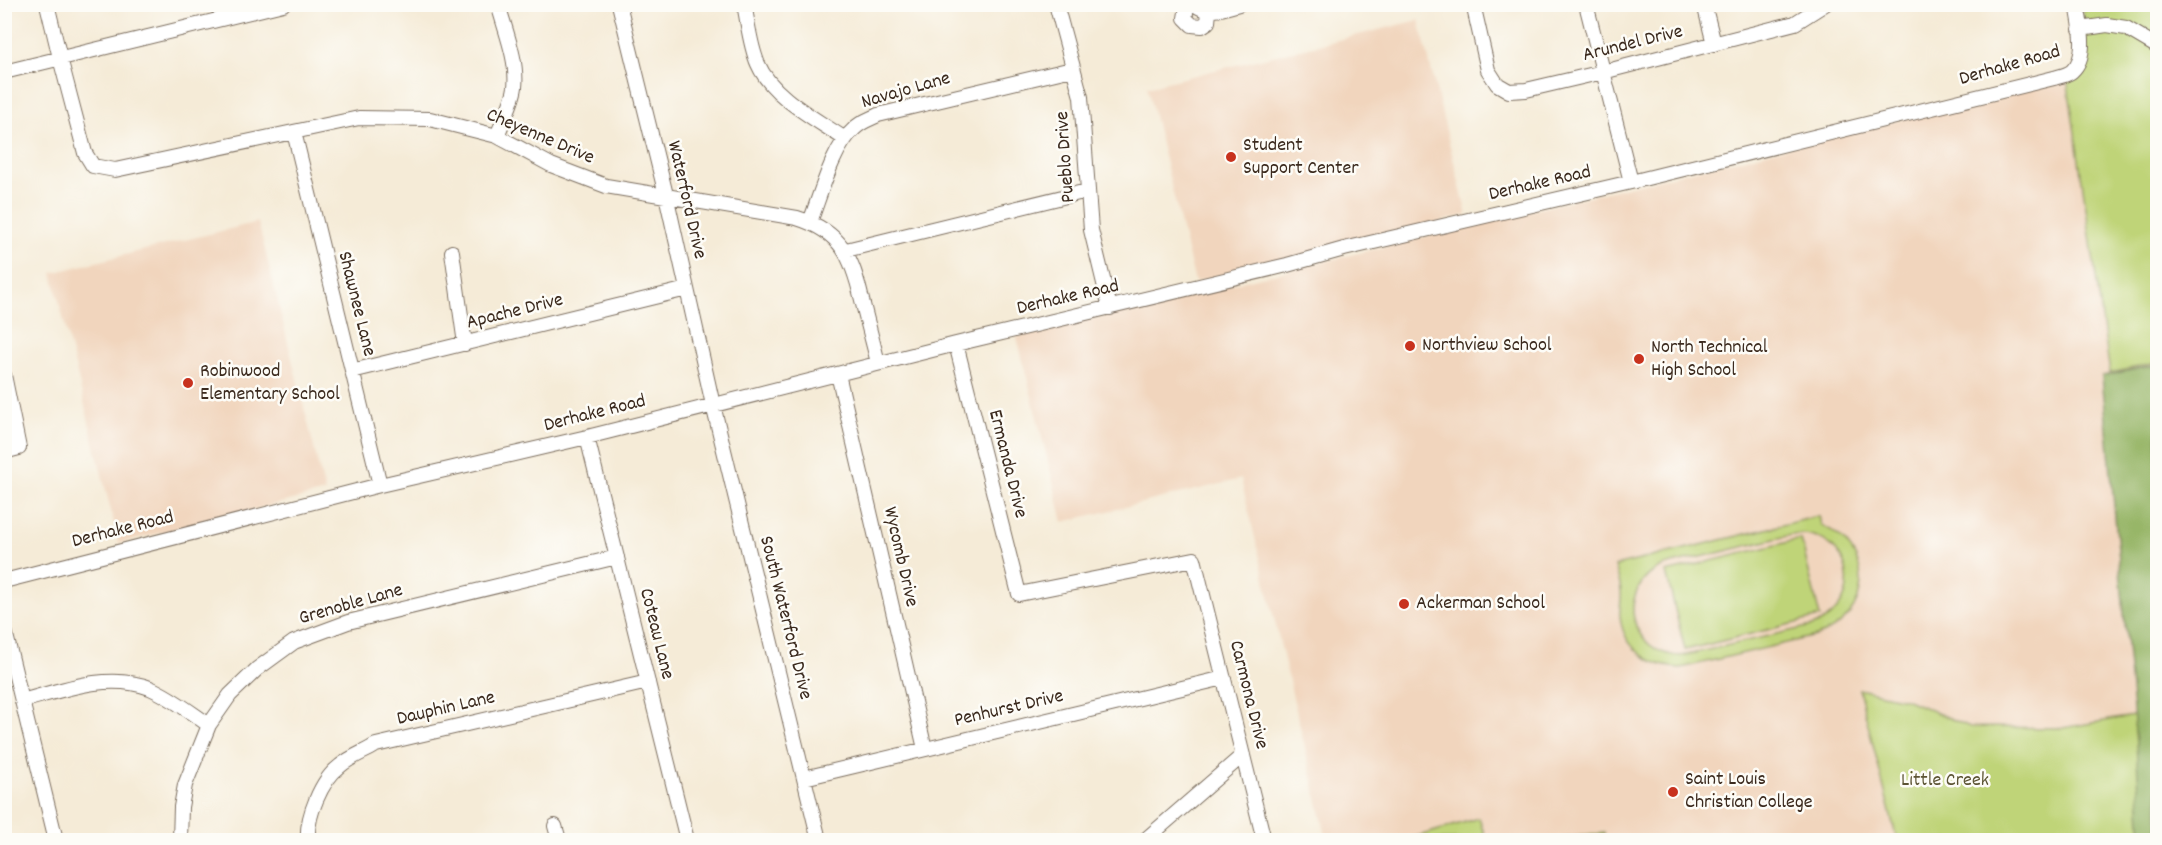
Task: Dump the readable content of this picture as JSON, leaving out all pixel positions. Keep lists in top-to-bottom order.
{
  "streets": {
    "street": [
      "Arundel Drive",
      "Derhake Road",
      "Navajo Lane",
      "Cheyenne Drive",
      "Pueblo Drive",
      "Waterford Drive",
      "Shawnee Lane",
      "Apache Drive",
      "Ermanda Drive",
      "Wycomb Drive",
      "Grenoble Lane",
      "South Waterford Drive",
      "Coteau Lane",
      "Carmona Drive",
      "Dauphin Lane",
      "Penhurst Drive"
    ]
  },
  "crossings": [
    ["Derhake Road", "Cheyenne Drive"],
    ["Derhake Road", "Pueblo Drive"],
    ["Derhake Road", "Waterford Drive"],
    ["Derhake Road", "Shawnee Lane"],
    ["Derhake Road", "Ermanda Drive"],
    ["Derhake Road", "Wycomb Drive"],
    ["Derhake Road", "South Waterford Drive"],
    ["Derhake Road", "Coteau Lane"],
    ["Navajo Lane", "Cheyenne Drive"],
    ["Navajo Lane", "Pueblo Drive"],
    ["Cheyenne Drive", "Waterford Drive"],
    ["Cheyenne Drive", "Shawnee Lane"],
    ["Waterford Drive", "Apache Drive"],
    ["Waterford Drive", "South Waterford Drive"],
    ["Shawnee Lane", "Apache Drive"],
    ["Ermanda Drive", "Carmona Drive"],
    ["Wycomb Drive", "Penhurst Drive"],
    ["Grenoble Lane", "Coteau Lane"],
    ["South Waterford Drive", "Penhurst Drive"],
    ["Coteau Lane", "Dauphin Lane"],
    ["Carmona Drive", "Penhurst Drive"]
  ],
  "parks": ["Little Creek"],
  "places": [
    "Student Support Center",
    "Northview School",
    "North Technical High School",
    "Robinwood Elementary School",
    "Ackerman School",
    "Saint Louis Christian College"
  ]
}
